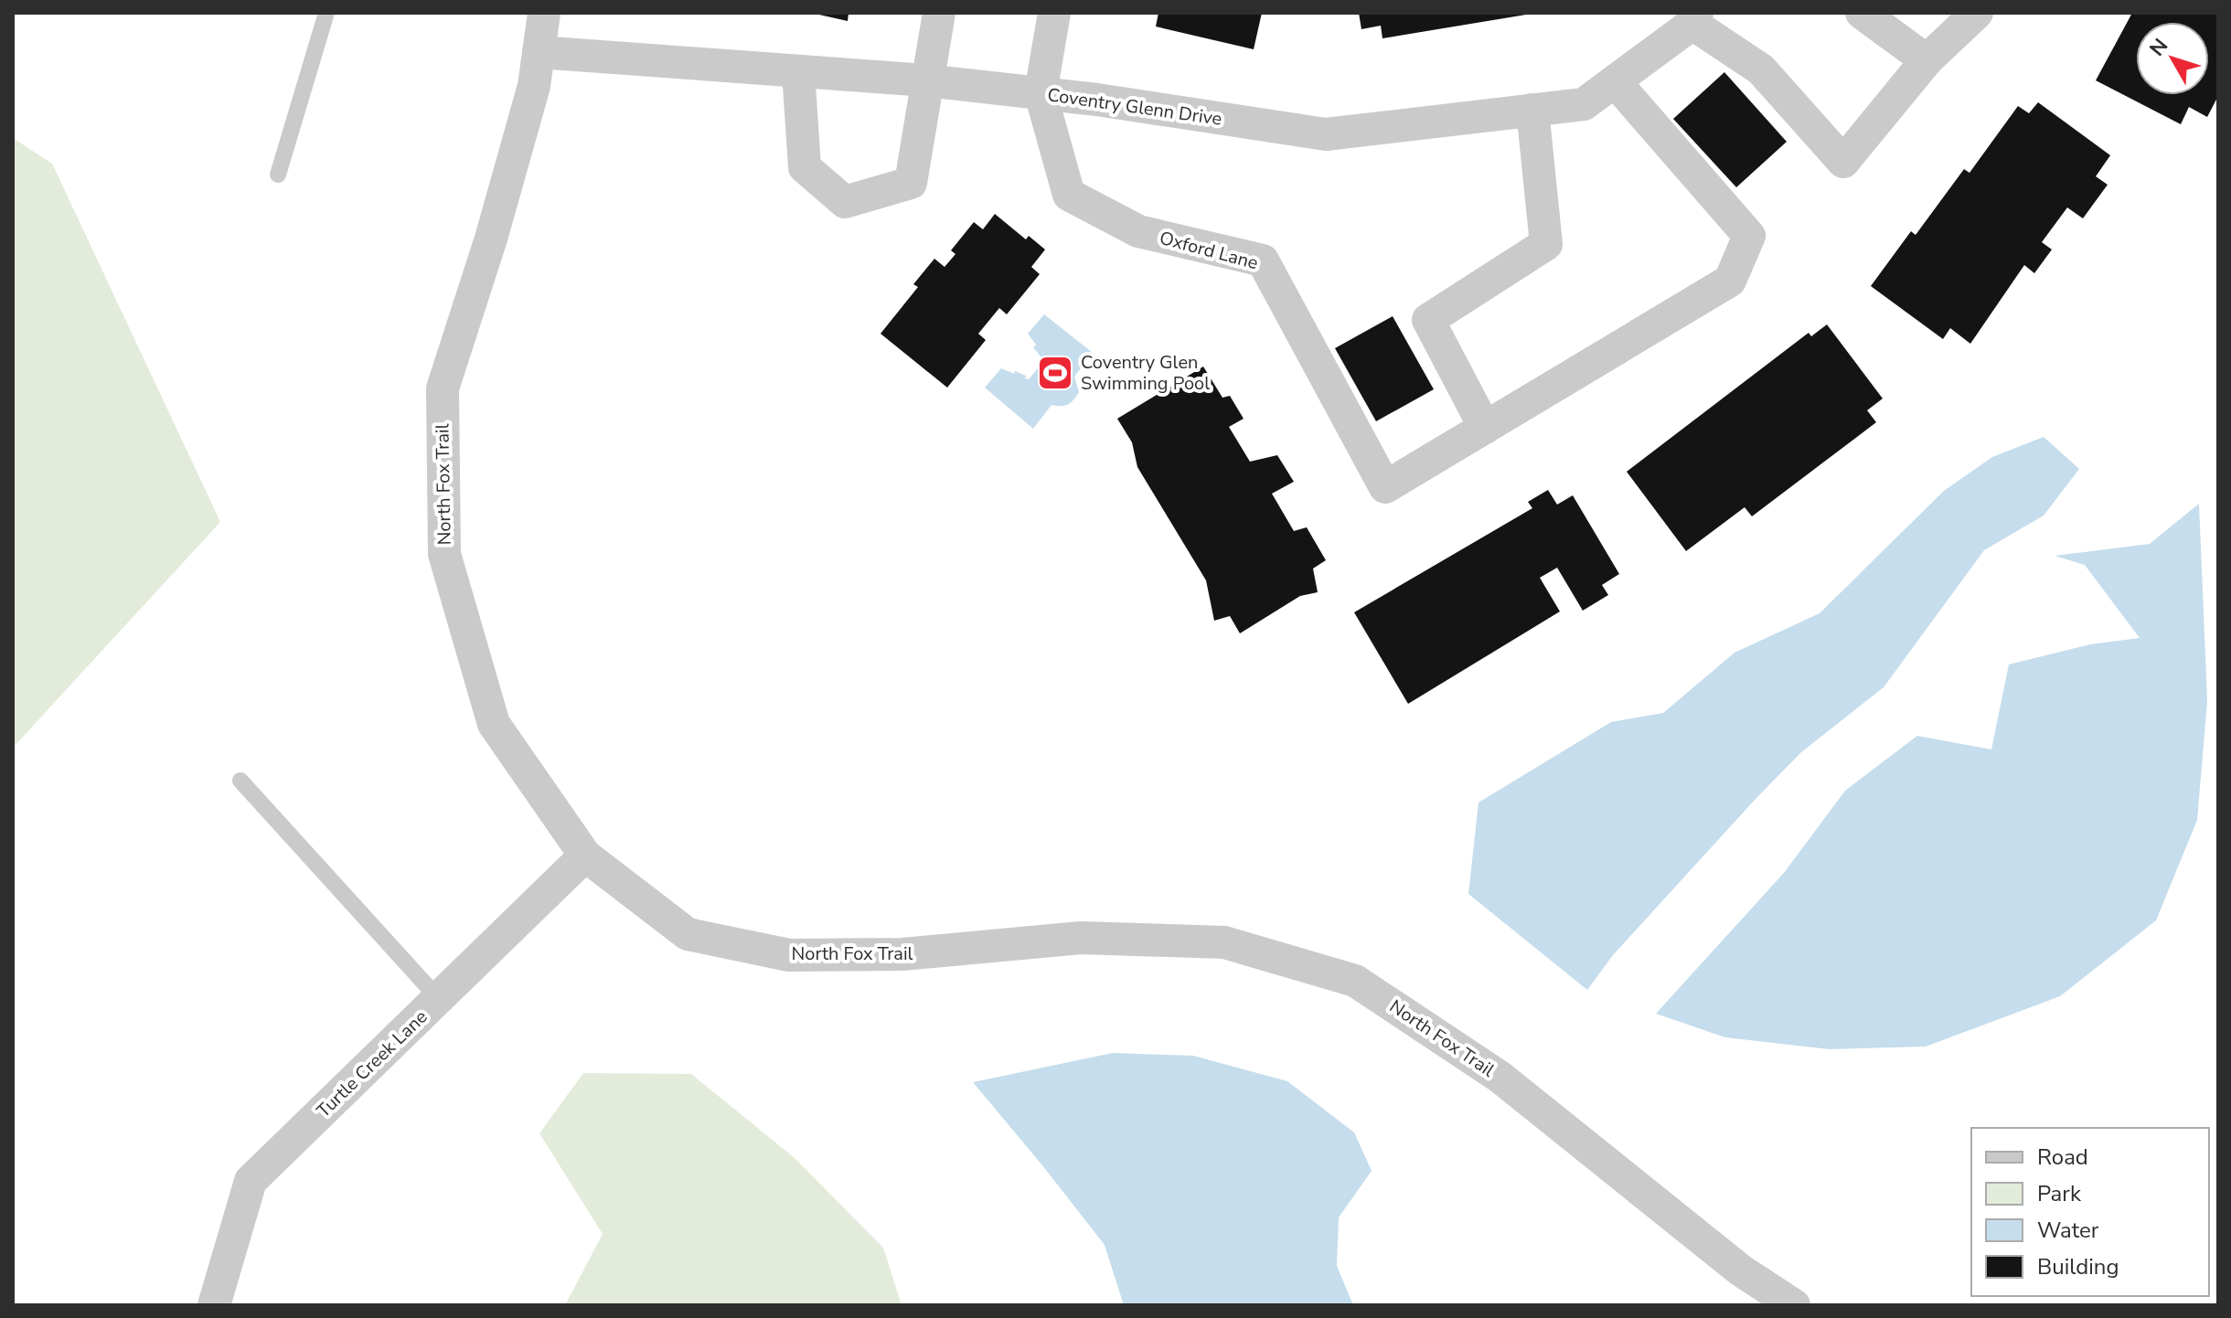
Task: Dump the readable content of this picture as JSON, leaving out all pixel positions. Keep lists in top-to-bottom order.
{
  "streets": {
    "street": [
      "Coventry Glenn Drive",
      "Oxford Lane",
      "North Fox Trail",
      "Turtle Creek Lane"
    ]
  },
  "crossings": [
    ["Coventry Glenn Drive", "Oxford Lane"],
    ["Coventry Glenn Drive", "North Fox Trail"],
    ["North Fox Trail", "Turtle Creek Lane"]
  ],
  "places": {
    "sports": ["Coventry Glen Swimming Pool"]
  },
  "legend": [
    "Road",
    "Park",
    "Water",
    "Building"
  ],
  "north": "top left"
}
